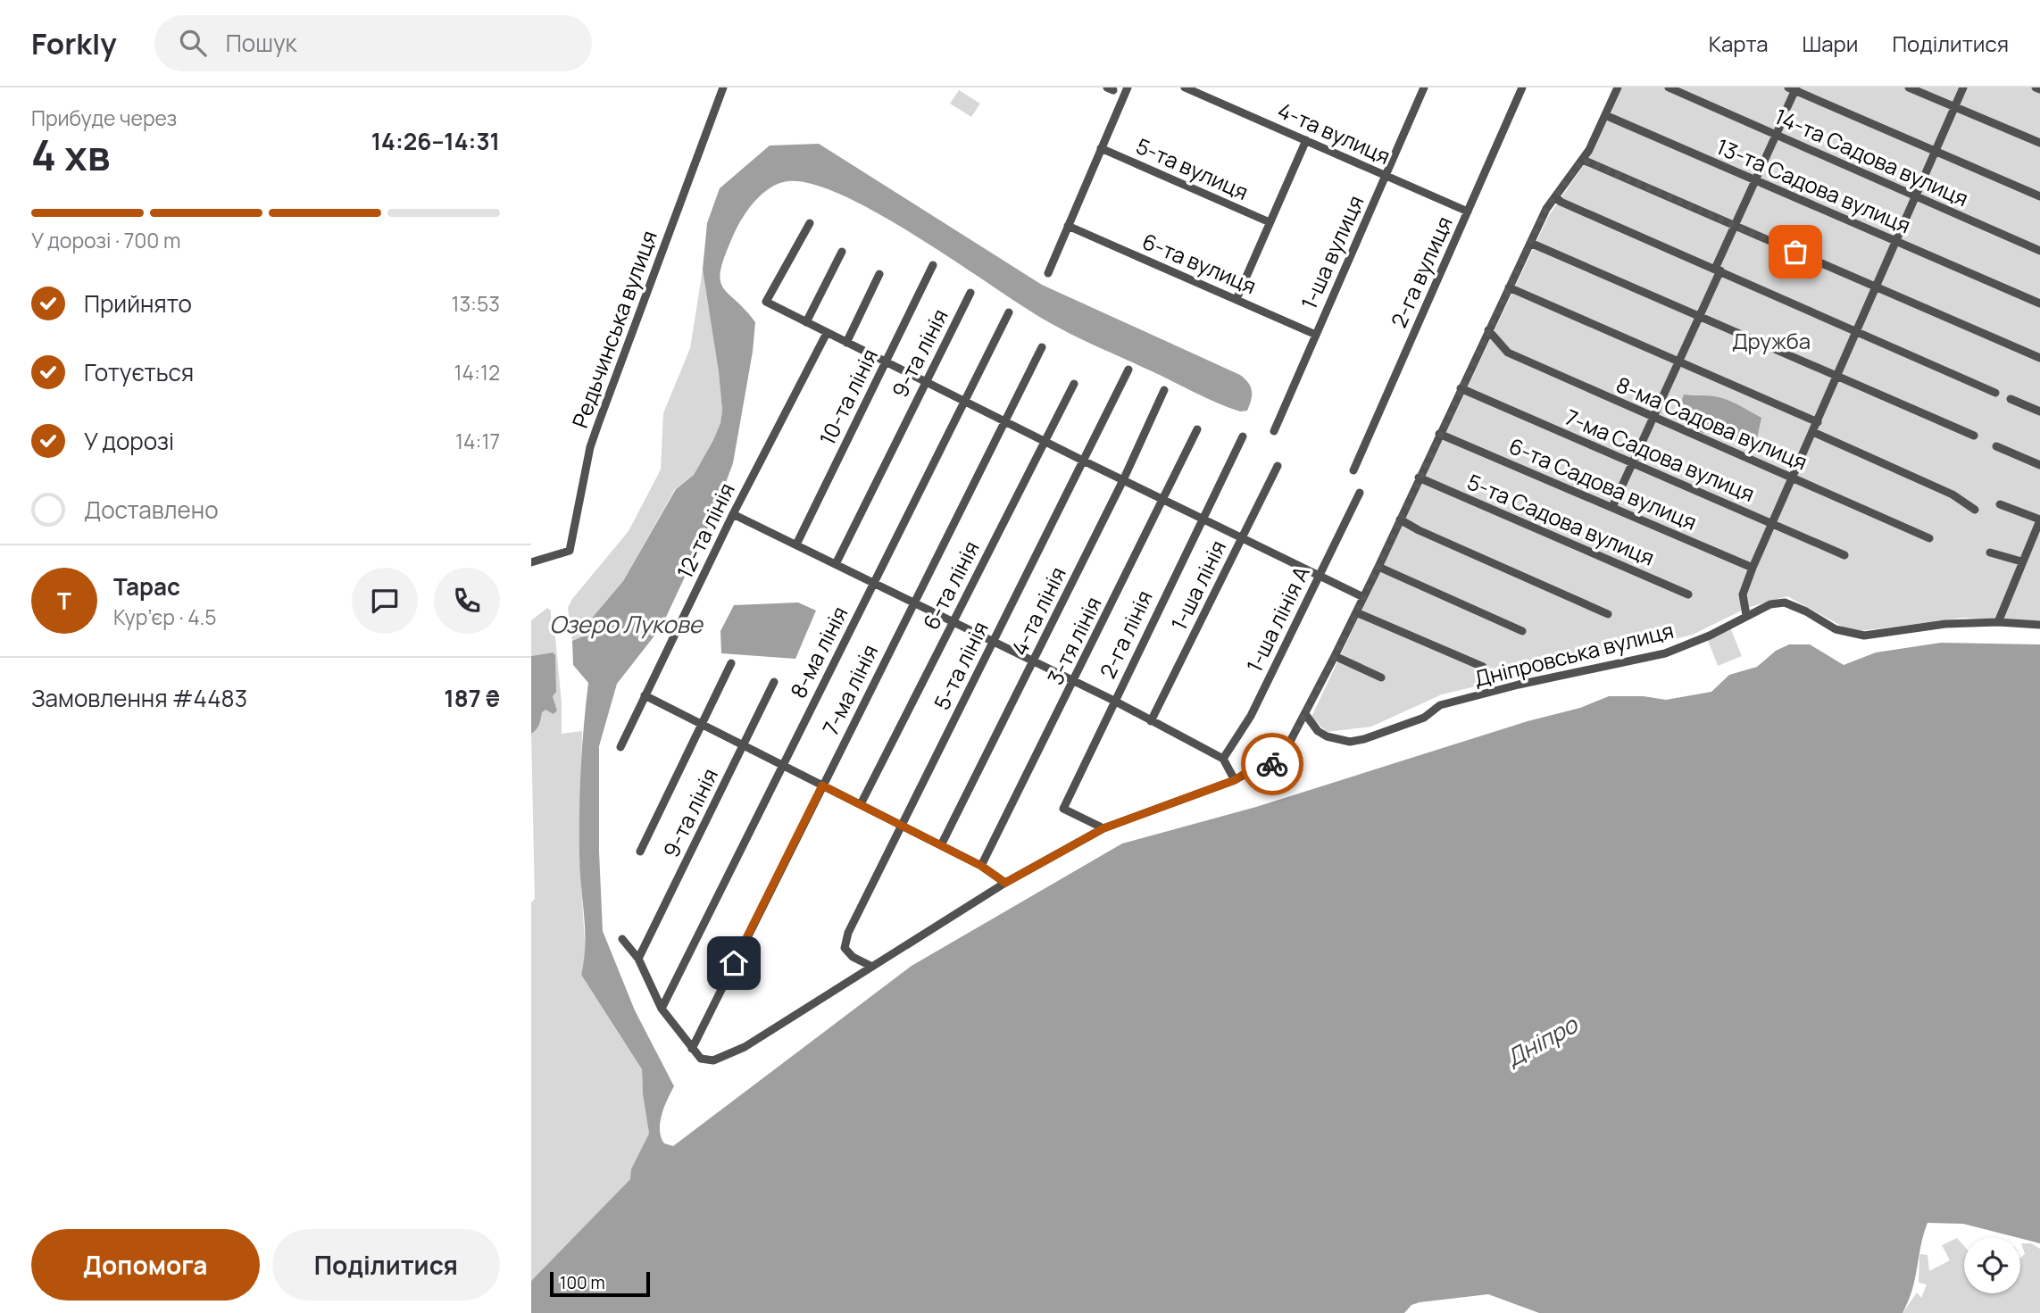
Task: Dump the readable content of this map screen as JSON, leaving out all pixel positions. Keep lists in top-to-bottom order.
{
  "streets": {
    "street": [
      "4-та вулиця",
      "14-та Садова вулиця",
      "5-та вулиця",
      "13-та Садова вулиця",
      "1-ша вулиця",
      "6-та вулиця",
      "2-га вулиця",
      "Редьчинська вулиця",
      "9-та лінія",
      "10-та лінія",
      "8-ма Садова вулиця",
      "7-ма Садова вулиця",
      "6-та Садова вулиця",
      "5-та Садова вулиця",
      "12-та лінія",
      "6-та лінія",
      "1-ша лінія",
      "4-та лінія",
      "1-ша лінія А",
      "2-га лінія",
      "3-тя лінія",
      "8-ма лінія",
      "Дніпровська вулиця",
      "5-та лінія",
      "7-ма лінія"
    ]
  },
  "crossings": [
    ["4-та вулиця", "1-ша вулиця"],
    ["4-та вулиця", "2-га вулиця"],
    ["1-ша вулиця", "6-та вулиця"]
  ],
  "water": ["Озеро Лукове", "Дніпро"],
  "parks": ["Дружба"],
  "scale_bar": "100 m",
  "page": {
    "header": "Forkly",
    "search": "Пошук",
    "nav": ["Карта", "Шари", "Поділитися"],
    "heading": ["4 хв", "Прибуде через", "14:26–14:31"],
    "panel": [
      "Тарас",
      "Кур’єр · 4.5",
      "Замовлення #4483",
      "187 ₴"
    ],
    "bar": "У дорозі · 700 m",
    "list": [
      ["Прийнято", "13:53"],
      ["Готується", "14:12"],
      ["У дорозі", "14:17"],
      "Доставлено"
    ],
    "round": "Т",
    "buttons": ["Допомога", "Поділитися"],
    "scale": "100 m"
  }
}
